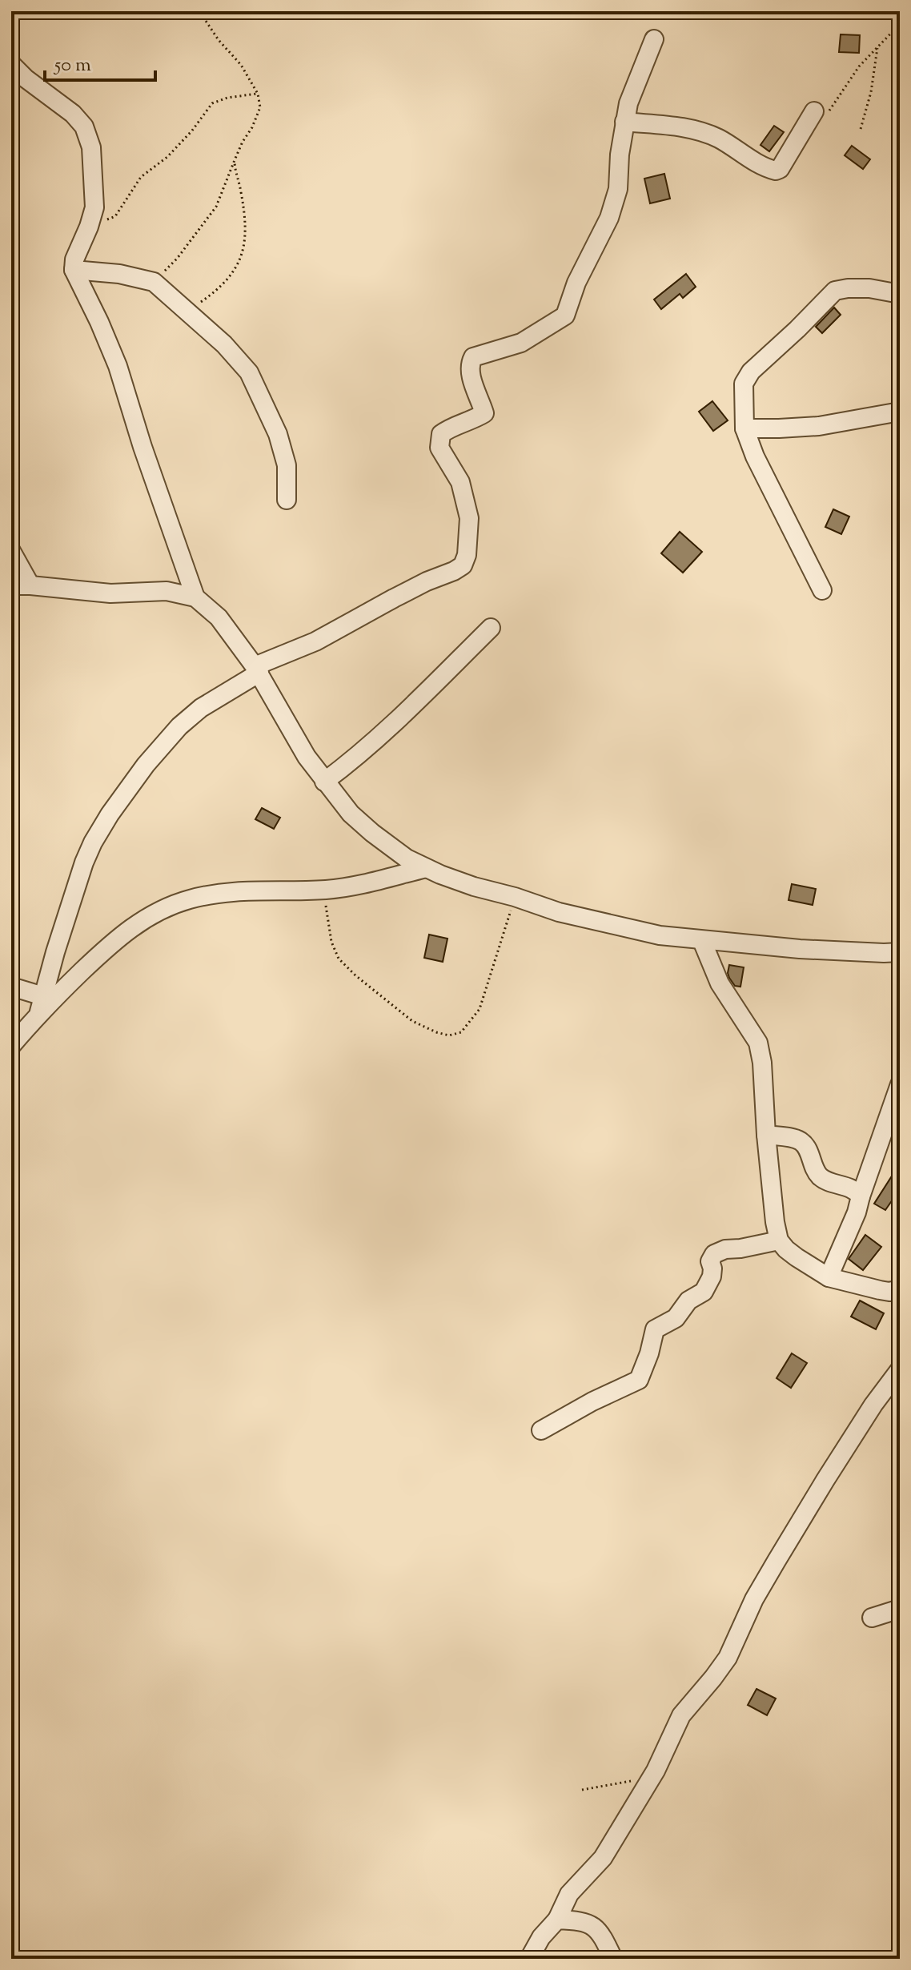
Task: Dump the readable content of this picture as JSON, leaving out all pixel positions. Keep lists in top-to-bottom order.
{
  "scale_bar": "50 m"
}
